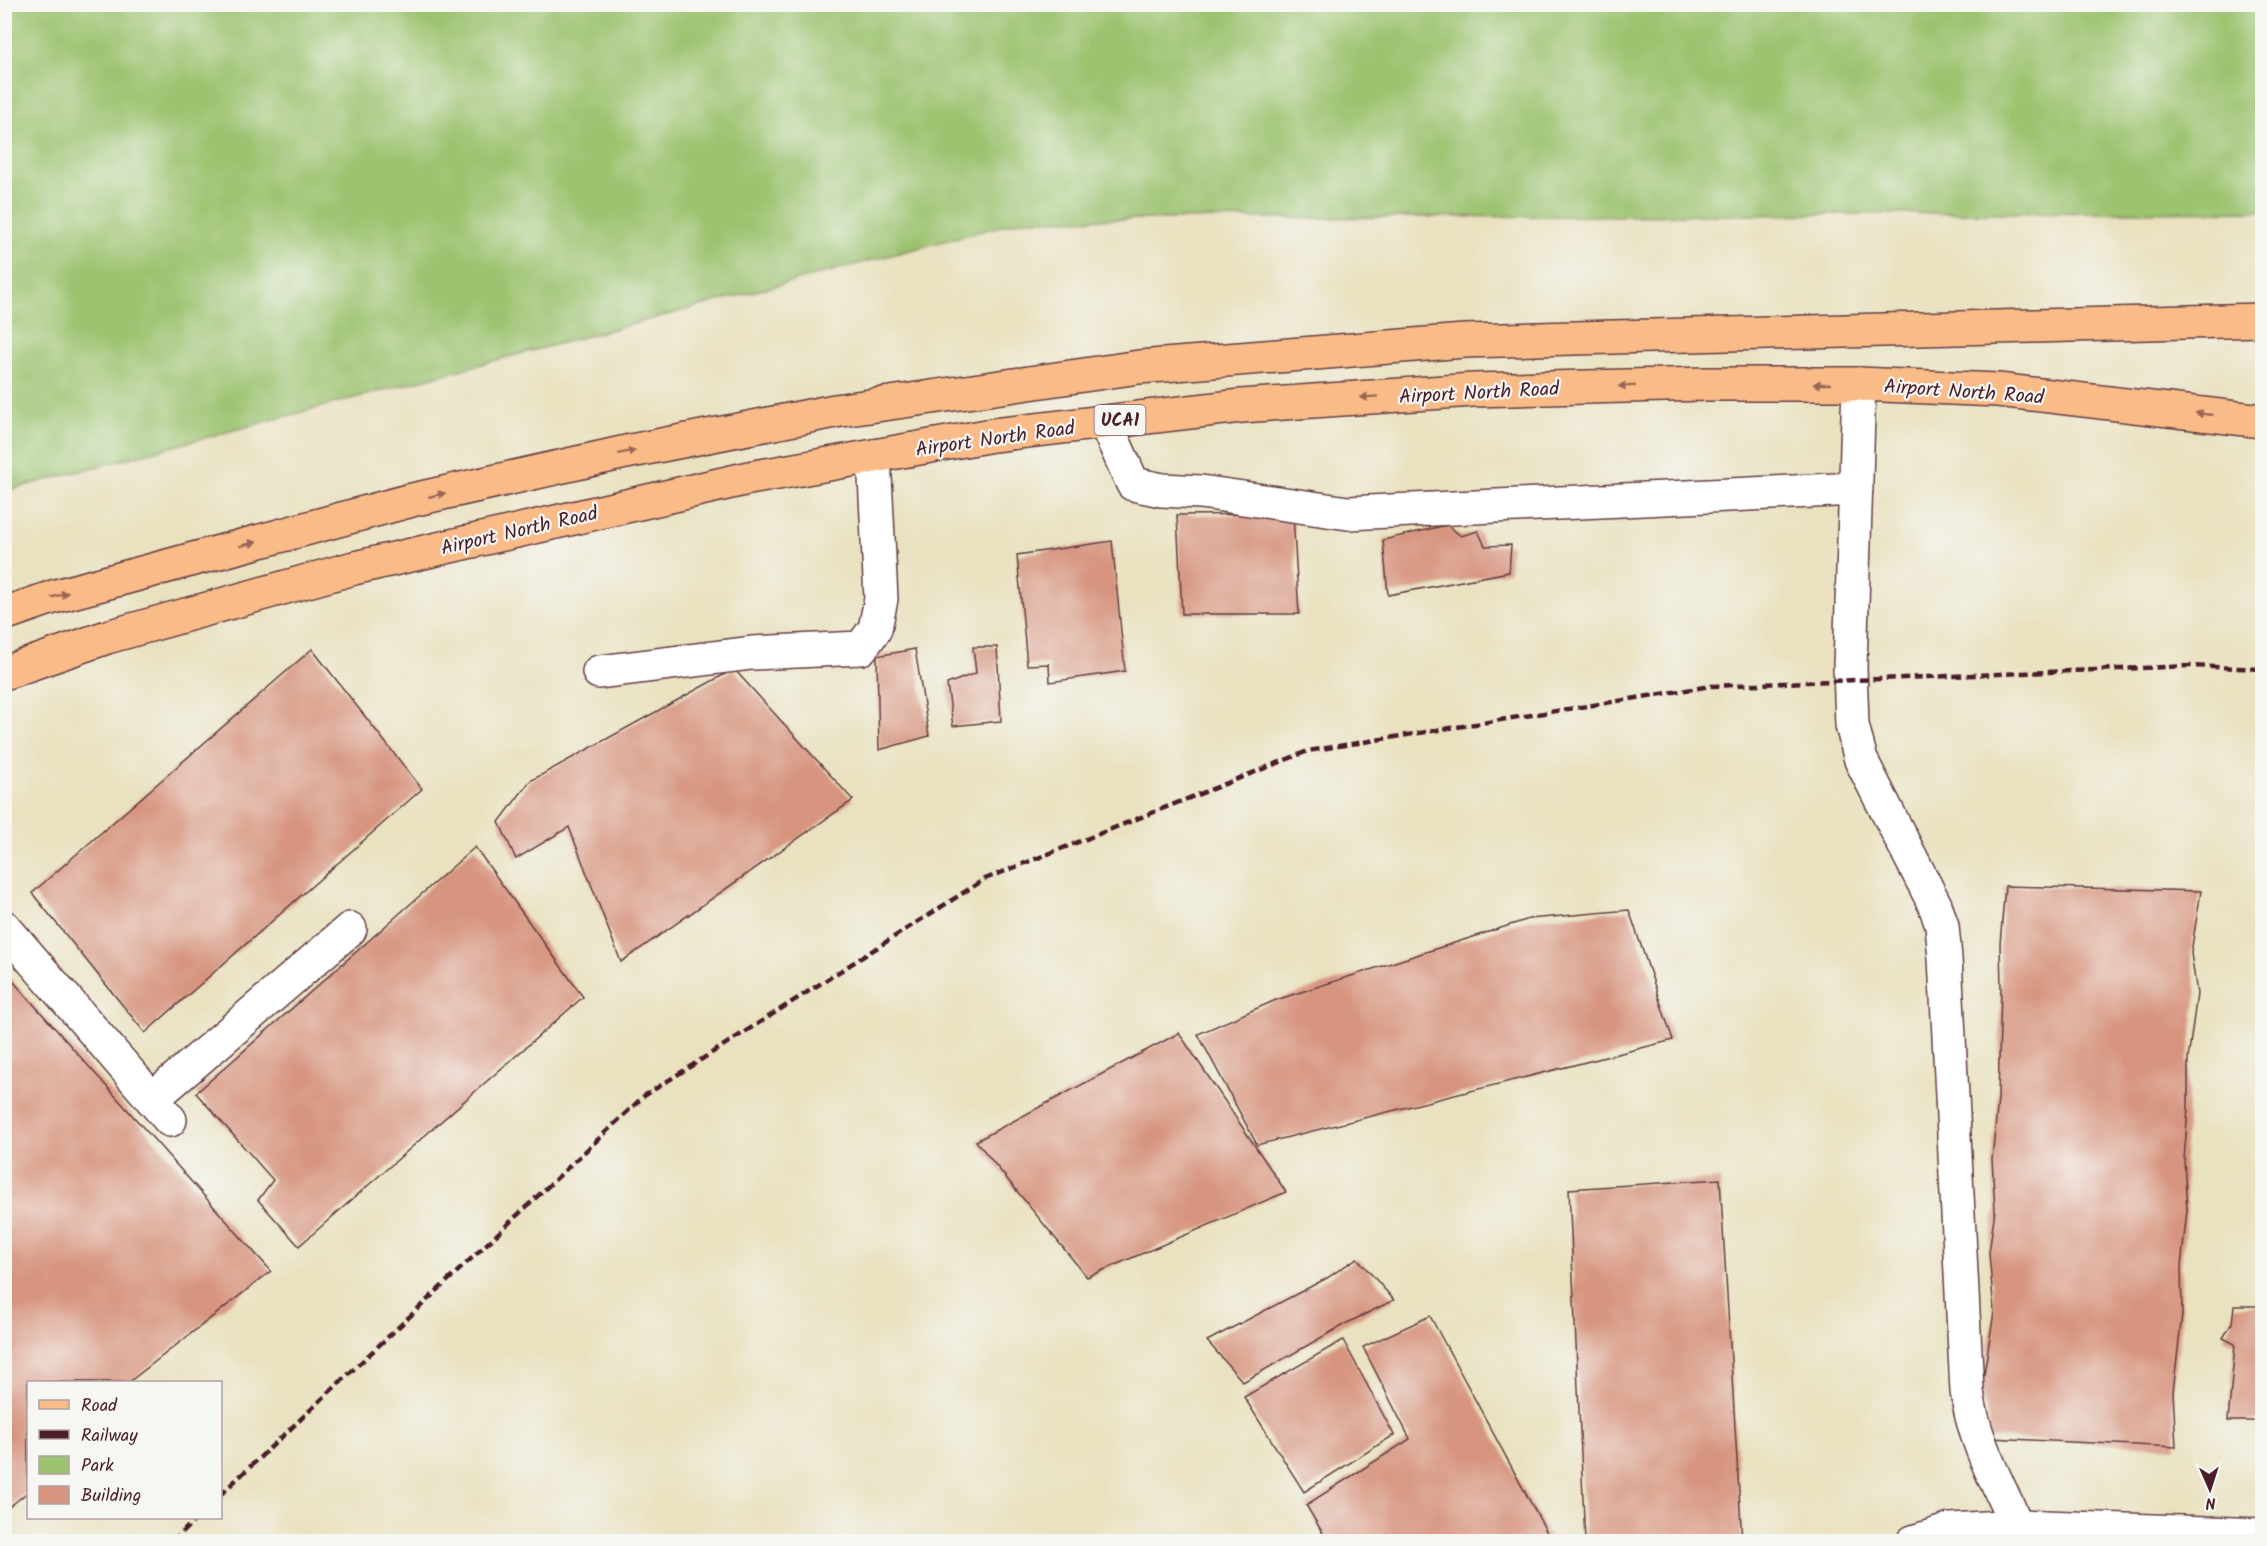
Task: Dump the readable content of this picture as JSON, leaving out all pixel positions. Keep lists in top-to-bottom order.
{
  "streets": {
    "main road": ["Airport North Road", "UCA1"]
  },
  "legend": [
    "Road",
    "Railway",
    "Park",
    "Building"
  ],
  "north": "bottom"
}
